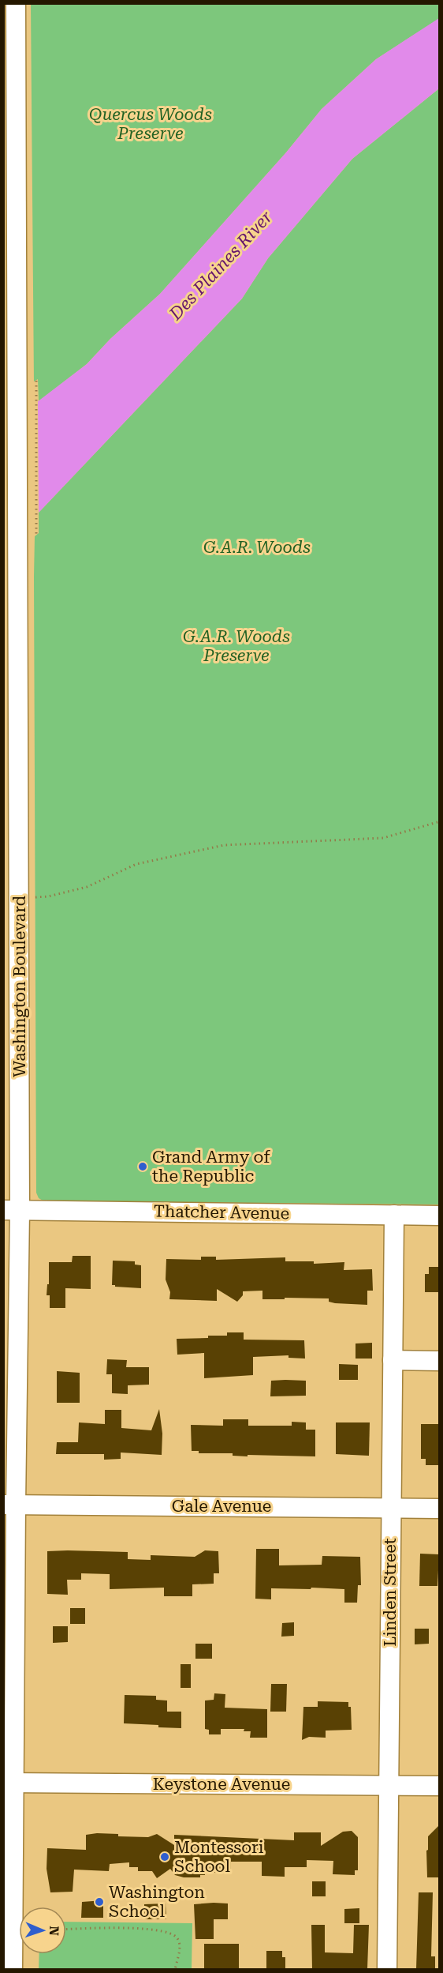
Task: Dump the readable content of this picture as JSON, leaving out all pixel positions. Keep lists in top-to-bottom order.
{
  "streets": {
    "street": [
      "Washington Boulevard",
      "Thatcher Avenue",
      "Gale Avenue",
      "Linden Street",
      "Keystone Avenue"
    ]
  },
  "crossings": [
    ["Washington Boulevard", "Thatcher Avenue"],
    ["Washington Boulevard", "Gale Avenue"],
    ["Washington Boulevard", "Keystone Avenue"],
    ["Thatcher Avenue", "Linden Street"],
    ["Gale Avenue", "Linden Street"],
    ["Linden Street", "Keystone Avenue"]
  ],
  "water": ["Des Plaines River"],
  "parks": ["Quercus Woods Preserve", "G.A.R. Woods", "G.A.R. Woods Preserve"],
  "places": ["Grand Army of the Republic", "Montessori School", "Washington School"],
  "north": "right"
}
